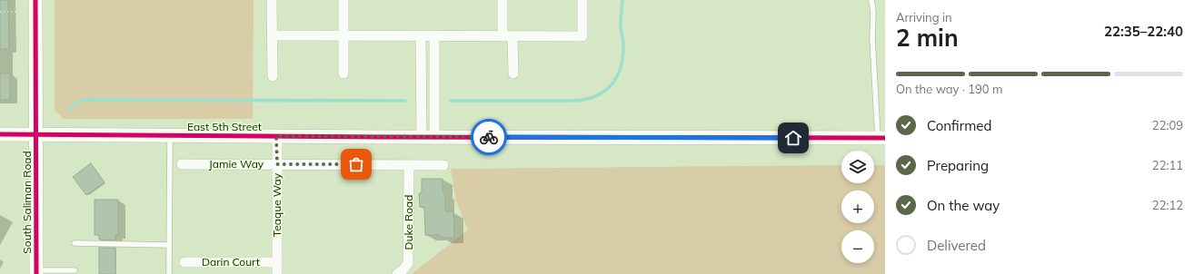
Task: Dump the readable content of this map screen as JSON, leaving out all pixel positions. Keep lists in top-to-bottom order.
{
  "streets": {
    "main road": ["East 5th Street", "South Saliman Road"],
    "street": [
      "Jamie Way",
      "Teaque Way",
      "Duke Road",
      "Darin Court"
    ]
  },
  "crossings": [
    ["East 5th Street", "South Saliman Road"],
    ["East 5th Street", "Teaque Way"],
    ["Jamie Way", "Teaque Way"],
    ["Jamie Way", "Duke Road"],
    ["Teaque Way", "Darin Court"]
  ],
  "page": {
    "heading": ["2 min", "Arriving in", "22:35–22:40"],
    "bar": "On the way · 190 m",
    "list": [
      ["Confirmed", "22:09"],
      ["Preparing", "22:11"],
      ["On the way", "22:12"],
      "Delivered"
    ],
    "map_buttons": ["+", "−"]
  }
}
